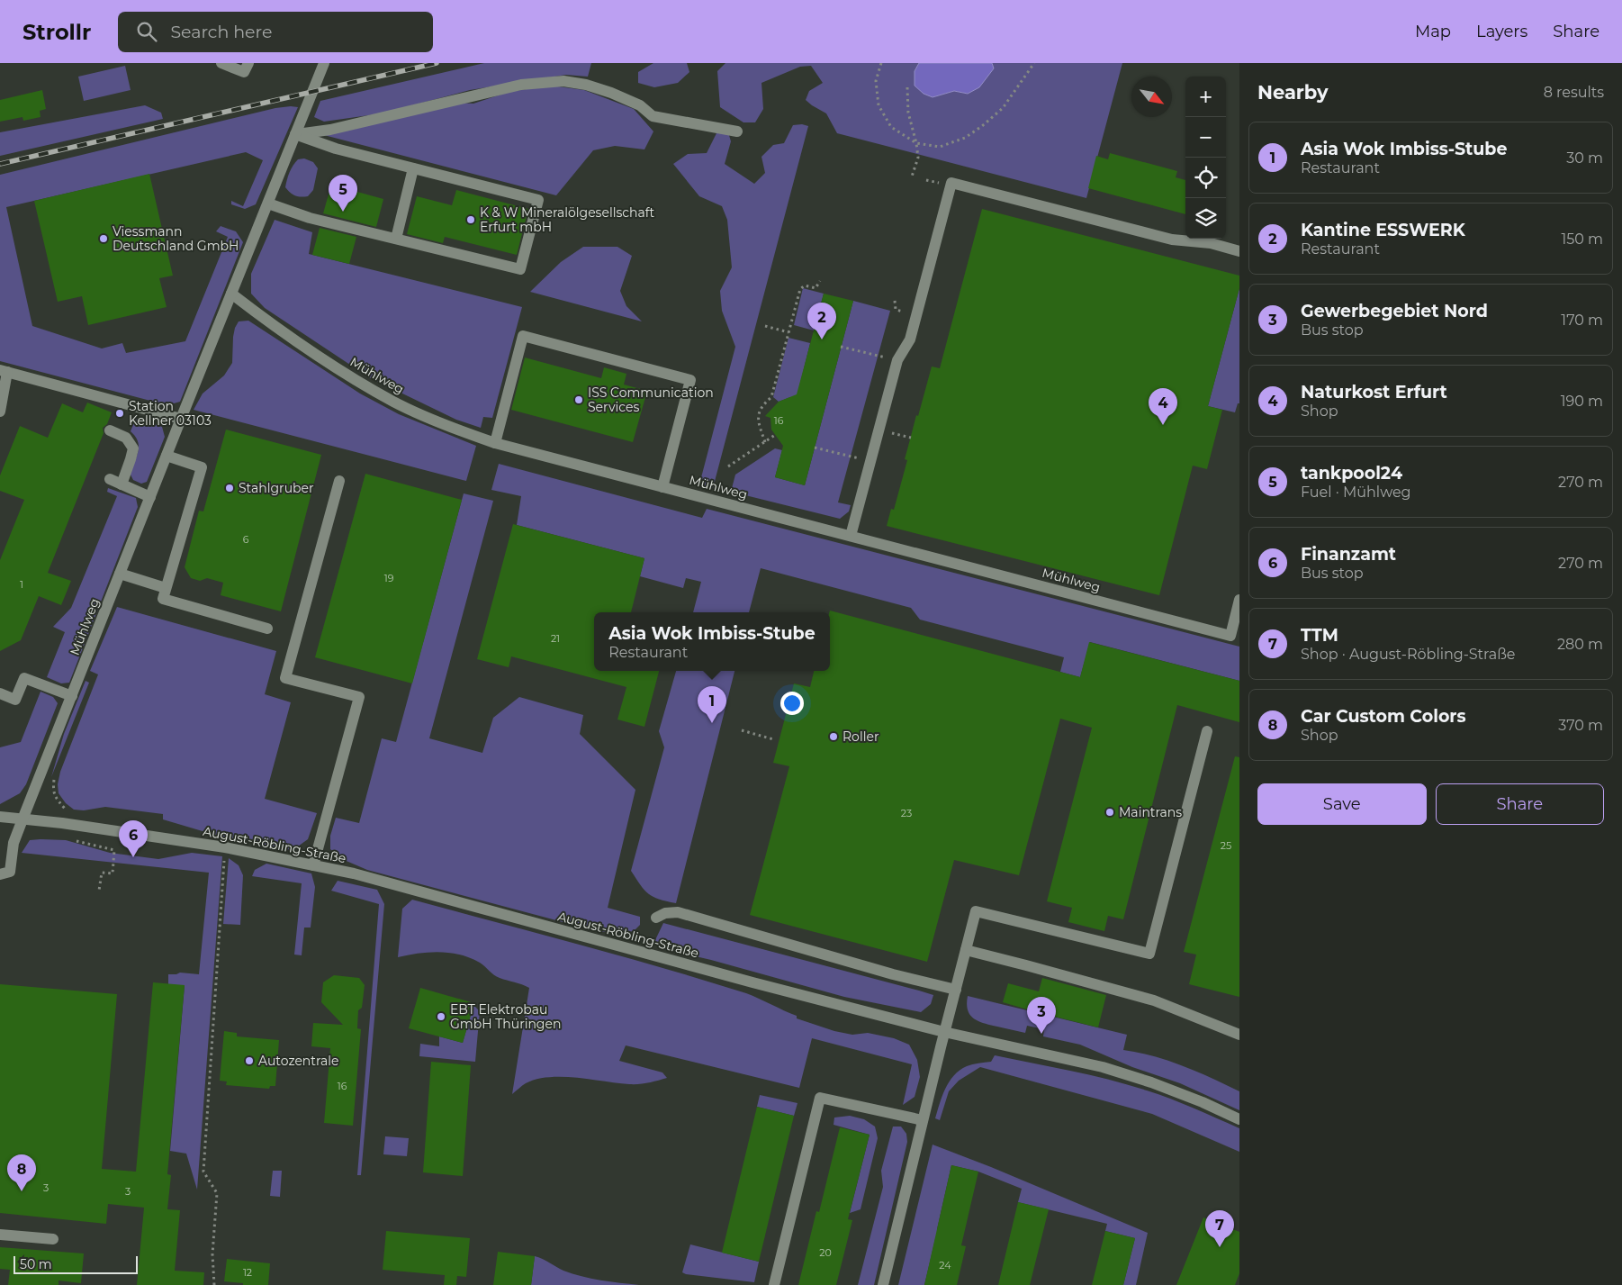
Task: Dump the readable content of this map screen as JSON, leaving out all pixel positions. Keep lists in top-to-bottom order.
{
  "streets": {
    "street": ["Mühlweg", "August-Röbling-Straße"]
  },
  "crossings": [
    ["Mühlweg", "August-Röbling-Straße"]
  ],
  "places": [
    "K & W Mineralölgesellschaft Erfurt mbH",
    "Viessmann Deutschland GmbH",
    "ISS Communication Services",
    "Station Kellner 03103",
    "Stahlgruber",
    "Roller",
    "Maintrans",
    "EBT Elektrobau GmbH Thüringen",
    "Autozentrale"
  ],
  "house_numbers": [
    "16",
    "6",
    "19",
    "1",
    "21",
    "23",
    "25",
    "16",
    "3",
    "3",
    "20",
    "24",
    "12"
  ],
  "scale_bar": "50 m",
  "north": "bottom right",
  "page": {
    "header": "Strollr",
    "search": "Search here",
    "nav": ["Map", "Layers", "Share"],
    "heading": ["Nearby", "8 results"],
    "map_buttons": ["+", "−"],
    "list": [
      {
        "mark": "1",
        "name": "Asia Wok Imbiss-Stube",
        "note": "Restaurant",
        "value": "30 m"
      },
      {
        "mark": "2",
        "name": "Kantine ESSWERK",
        "note": "Restaurant",
        "value": "150 m"
      },
      {
        "mark": "3",
        "name": "Gewerbegebiet Nord",
        "note": "Bus stop",
        "value": "170 m"
      },
      {
        "mark": "4",
        "name": "Naturkost Erfurt",
        "note": "Shop",
        "value": "190 m"
      },
      {
        "mark": "5",
        "name": "tankpool24",
        "note": "Fuel · Mühlweg",
        "value": "270 m"
      },
      {
        "mark": "6",
        "name": "Finanzamt",
        "note": "Bus stop",
        "value": "270 m"
      },
      {
        "mark": "7",
        "name": "TTM",
        "note": "Shop · August-Röbling-Straße",
        "value": "280 m"
      },
      {
        "mark": "8",
        "name": "Car Custom Colors",
        "note": "Shop",
        "value": "370 m"
      }
    ],
    "pins": [
      "5",
      "2",
      "4",
      "1",
      "6",
      "3",
      "8",
      "7"
    ],
    "popup": ["Asia Wok Imbiss-Stube", "Restaurant"],
    "buttons": ["Save", "Share"],
    "scale": "50 m"
  }
}
